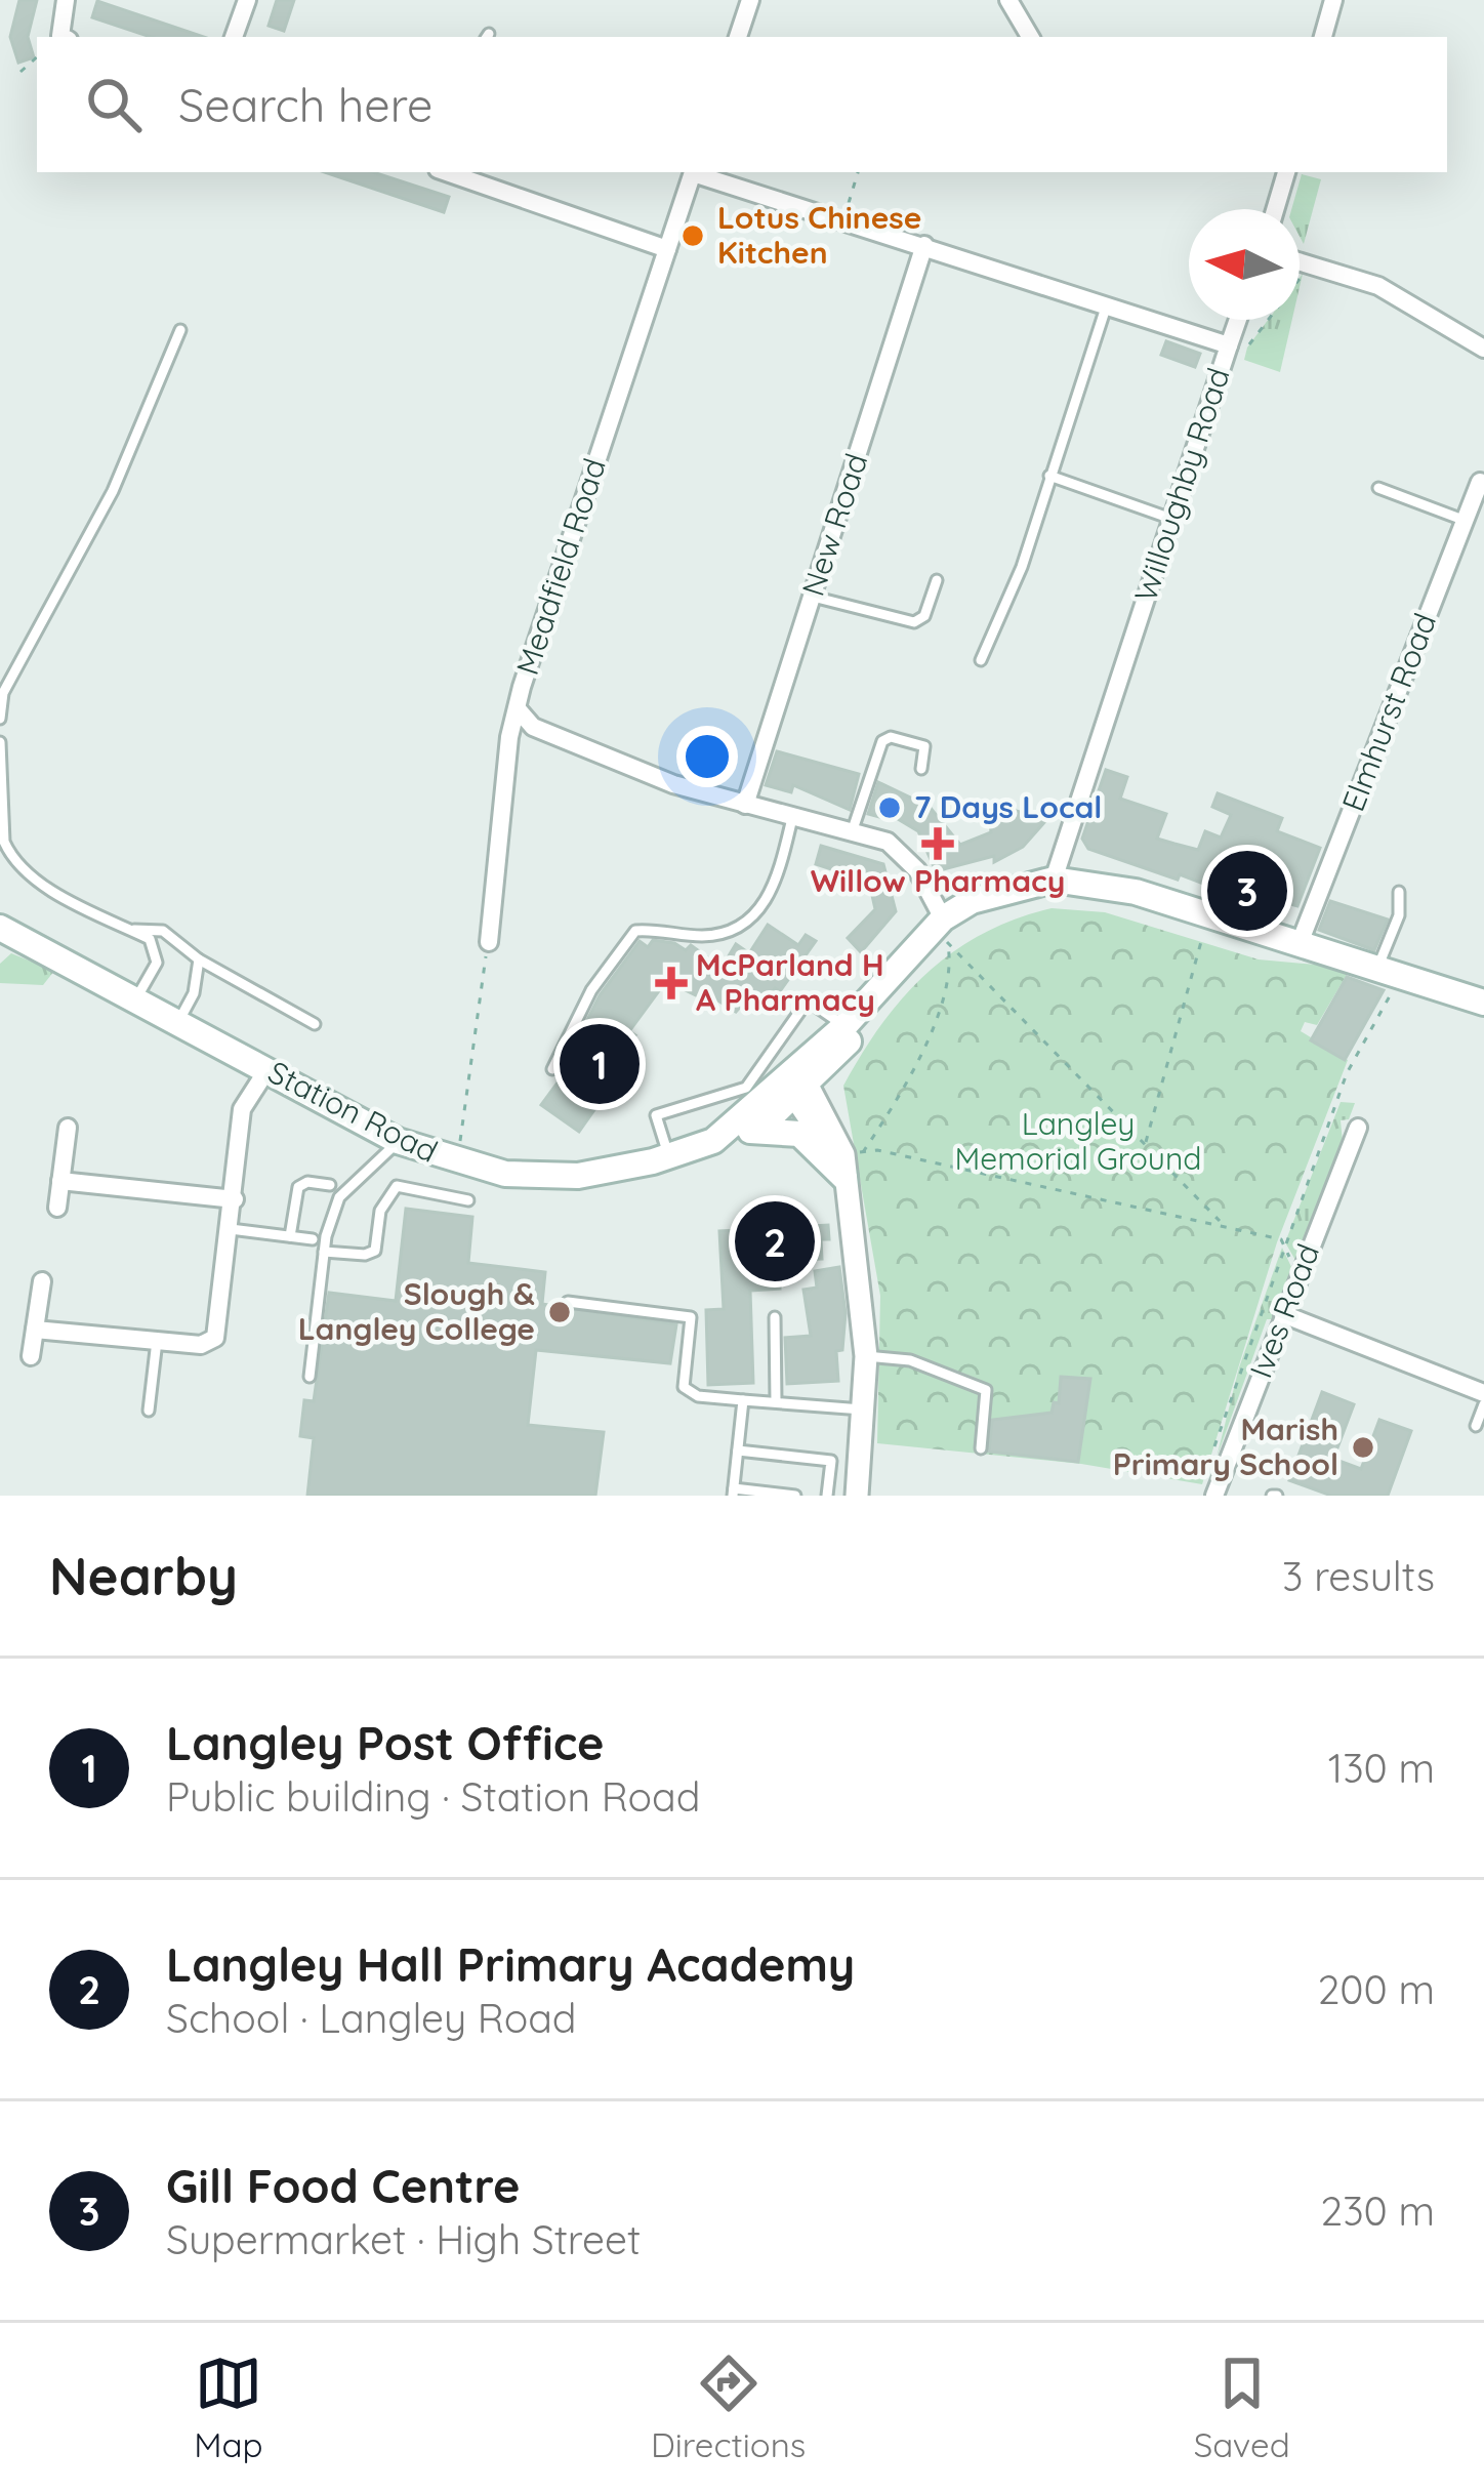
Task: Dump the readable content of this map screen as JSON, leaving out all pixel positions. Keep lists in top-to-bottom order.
{
  "streets": {
    "main road": ["Station Road"],
    "street": [
      "Willoughby Road",
      "New Road",
      "Meadfield Road",
      "Elmhurst Road",
      "Ives Road"
    ]
  },
  "crossings": [
    ["Willoughby Road", "New Road"],
    ["New Road", "Meadfield Road"]
  ],
  "parks": ["Langley Memorial Ground"],
  "places": {
    "other": [
      "Lotus Chinese Kitchen",
      "7 Days Local",
      "Slough & Langley College",
      "Marish Primary School"
    ],
    "health": ["Willow Pharmacy", "McParland H A Pharmacy"]
  },
  "north": "left",
  "page": {
    "search": "Search here",
    "pins": ["3", "1", "2"],
    "heading": ["Nearby", "3 results"],
    "list": [
      {
        "mark": "1",
        "name": "Langley Post Office",
        "note": "Public building · Station Road",
        "value": "130 m"
      },
      {
        "mark": "2",
        "name": "Langley Hall Primary Academy",
        "note": "School · Langley Road",
        "value": "200 m"
      },
      {
        "mark": "3",
        "name": "Gill Food Centre",
        "note": "Supermarket · High Street",
        "value": "230 m"
      }
    ],
    "nav": ["Map", "Directions", "Saved"]
  }
}
